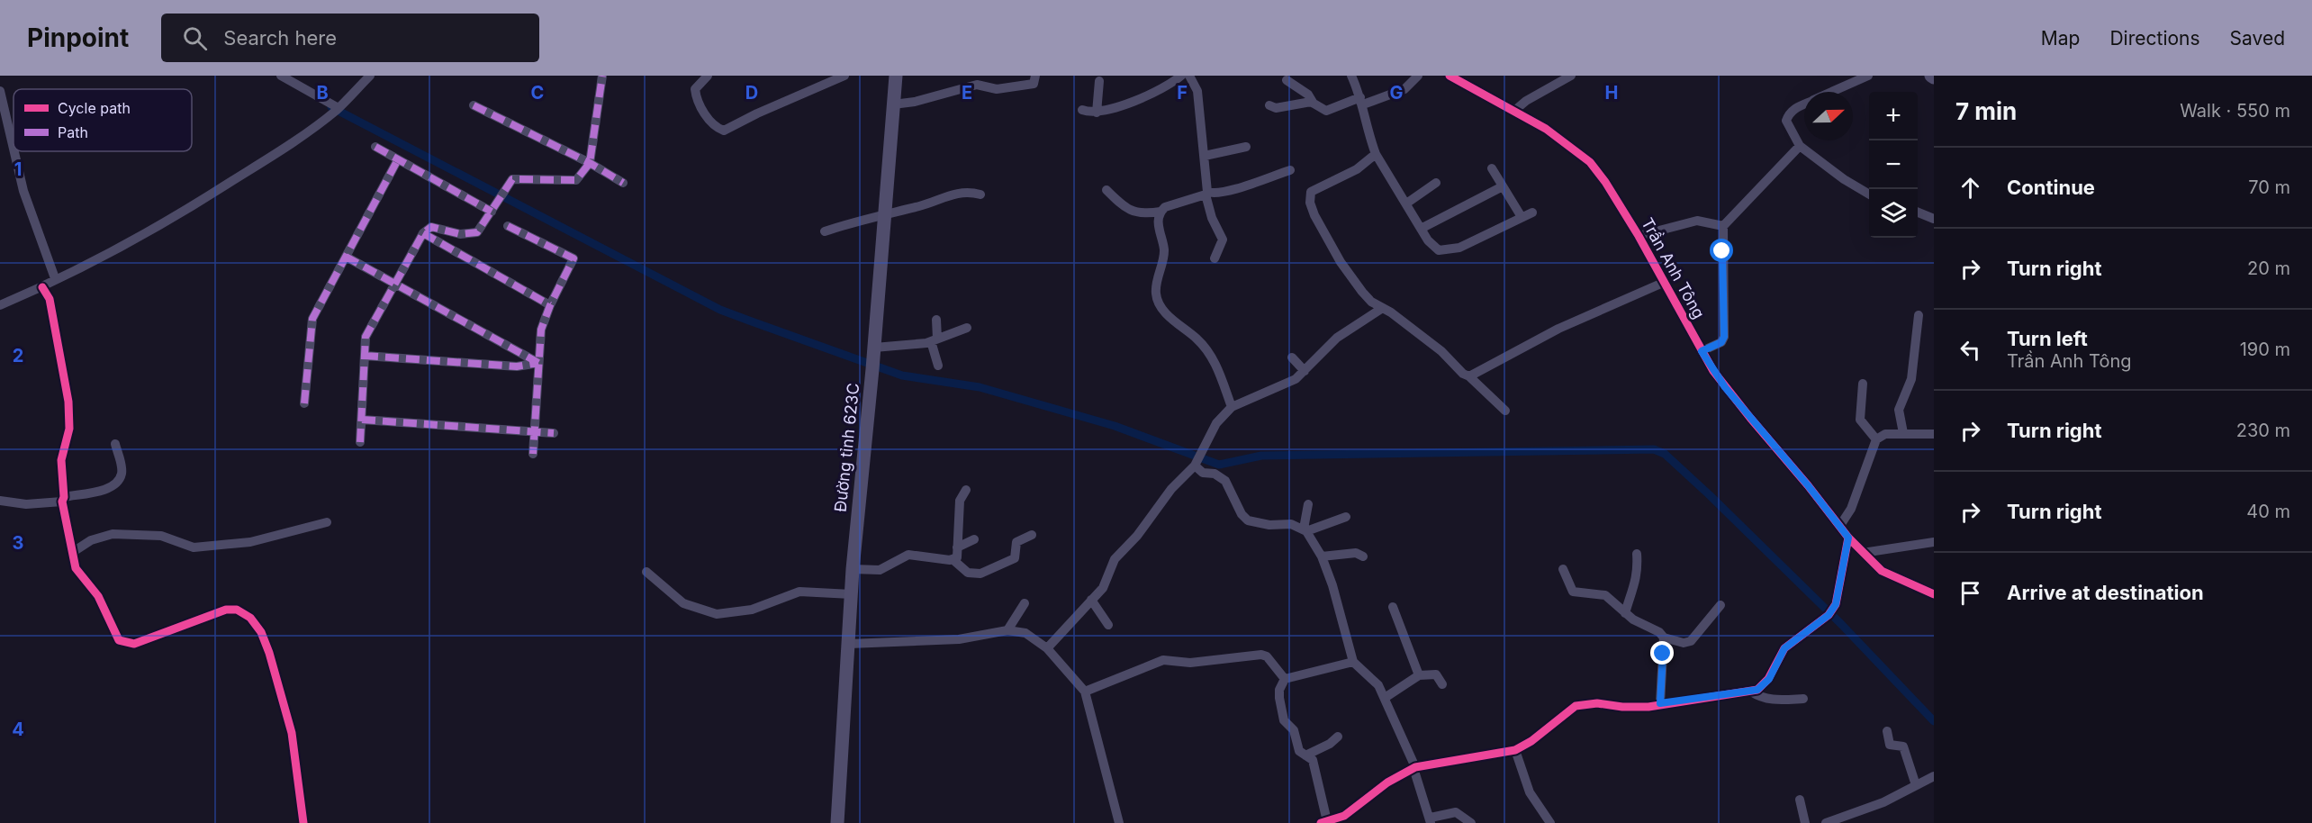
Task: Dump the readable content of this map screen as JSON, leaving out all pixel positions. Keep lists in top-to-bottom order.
{
  "streets": {
    "main road": ["Đường tỉnh 623C"],
    "street": ["Trần Anh Tông"]
  },
  "legend": ["Cycle path", "Path"],
  "north": "right",
  "page": {
    "header": "Pinpoint",
    "search": "Search here",
    "nav": ["Map", "Directions", "Saved"],
    "heading": ["7 min", "Walk · 550 m"],
    "map_buttons": ["+", "−"],
    "list": [
      ["Continue", "70 m"],
      ["Turn right", "20 m"],
      ["Turn left", "Trần Anh Tông", "190 m"],
      ["Turn right", "230 m"],
      ["Turn right", "40 m"],
      "Arrive at destination"
    ]
  },
  "grid": {
    "columns": [
      "B",
      "C",
      "D",
      "E",
      "F",
      "G",
      "H"
    ],
    "rows": [
      "1",
      "2",
      "3",
      "4"
    ]
  }
}
